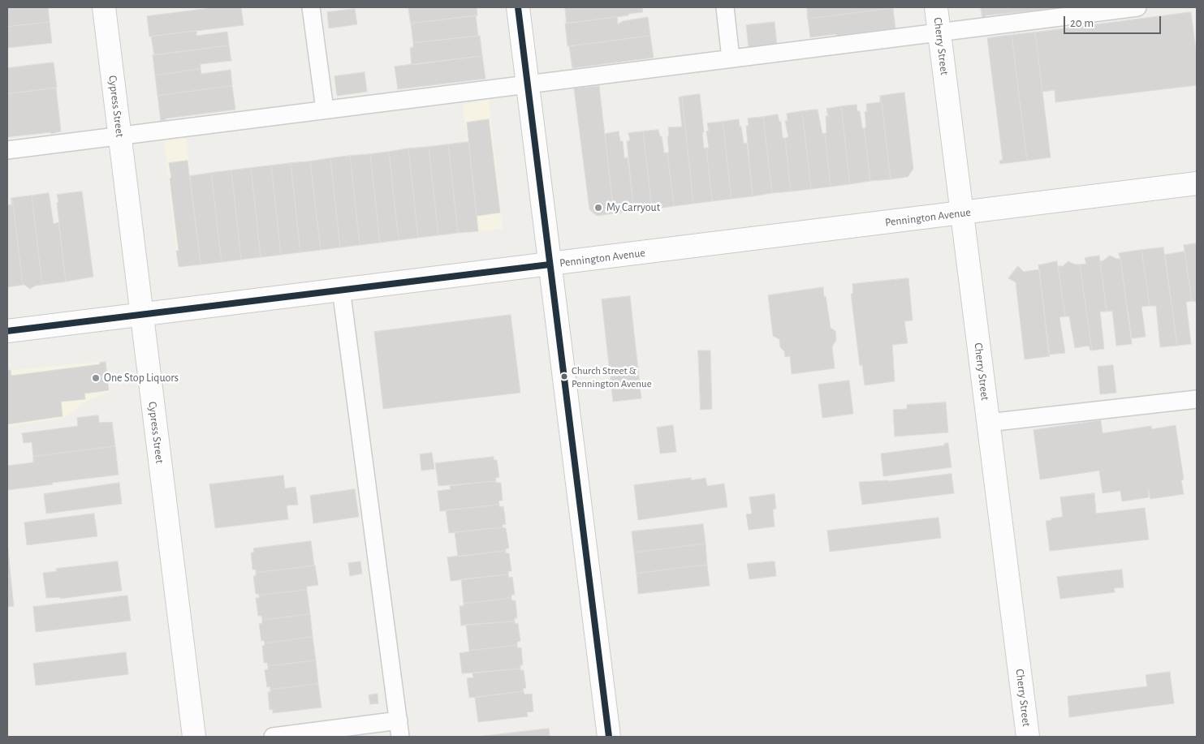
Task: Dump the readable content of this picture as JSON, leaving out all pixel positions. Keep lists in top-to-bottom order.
{
  "streets": {
    "main road": ["Cherry Street", "Cypress Street", "Pennington Avenue"]
  },
  "crossings": [
    ["Cherry Street", "Pennington Avenue"],
    ["Cypress Street", "Pennington Avenue"]
  ],
  "places": ["My Carryout", "Church Street & Pennington Avenue", "One Stop Liquors"],
  "scale_bar": "20 m"
}
